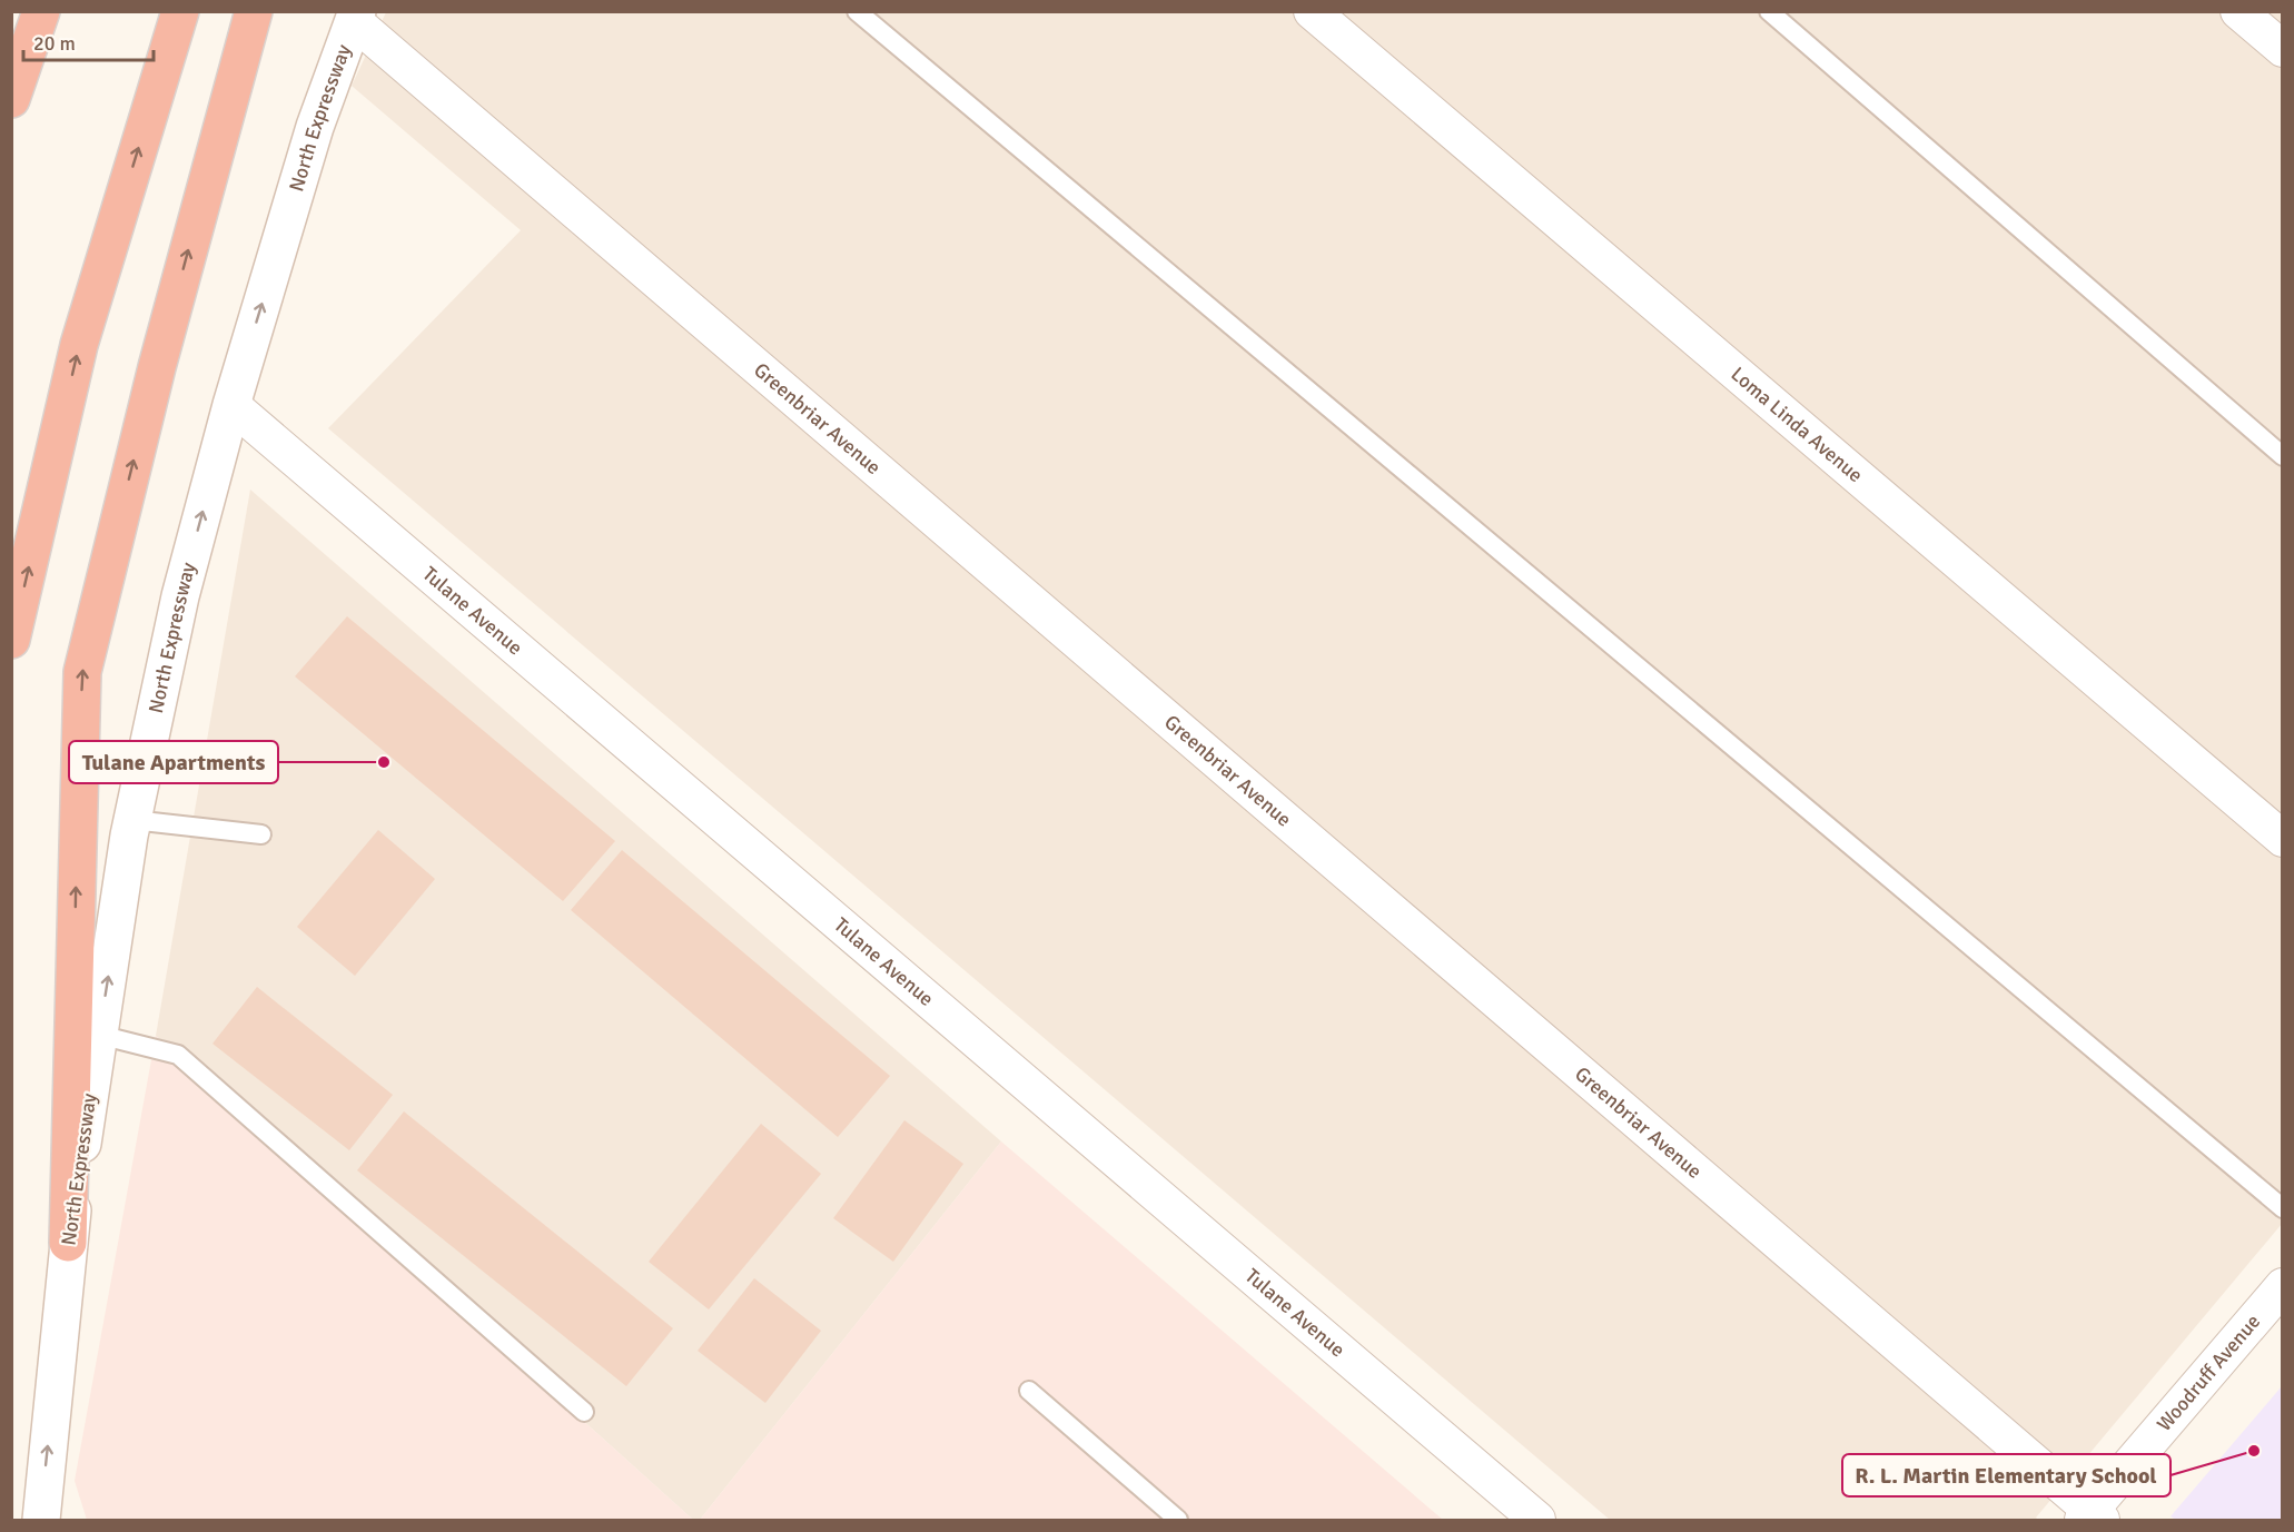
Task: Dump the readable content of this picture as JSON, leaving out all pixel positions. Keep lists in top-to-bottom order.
{
  "streets": {
    "main road": ["North Expressway"],
    "street": [
      "Greenbriar Avenue",
      "Loma Linda Avenue",
      "Tulane Avenue",
      "Woodruff Avenue"
    ]
  },
  "crossings": [
    ["North Expressway", "Greenbriar Avenue"],
    ["North Expressway", "Tulane Avenue"],
    ["Greenbriar Avenue", "Woodruff Avenue"]
  ],
  "one_way": ["North Expressway"],
  "places": ["Tulane Apartments", "R. L. Martin Elementary School"],
  "scale_bar": "20 m"
}
